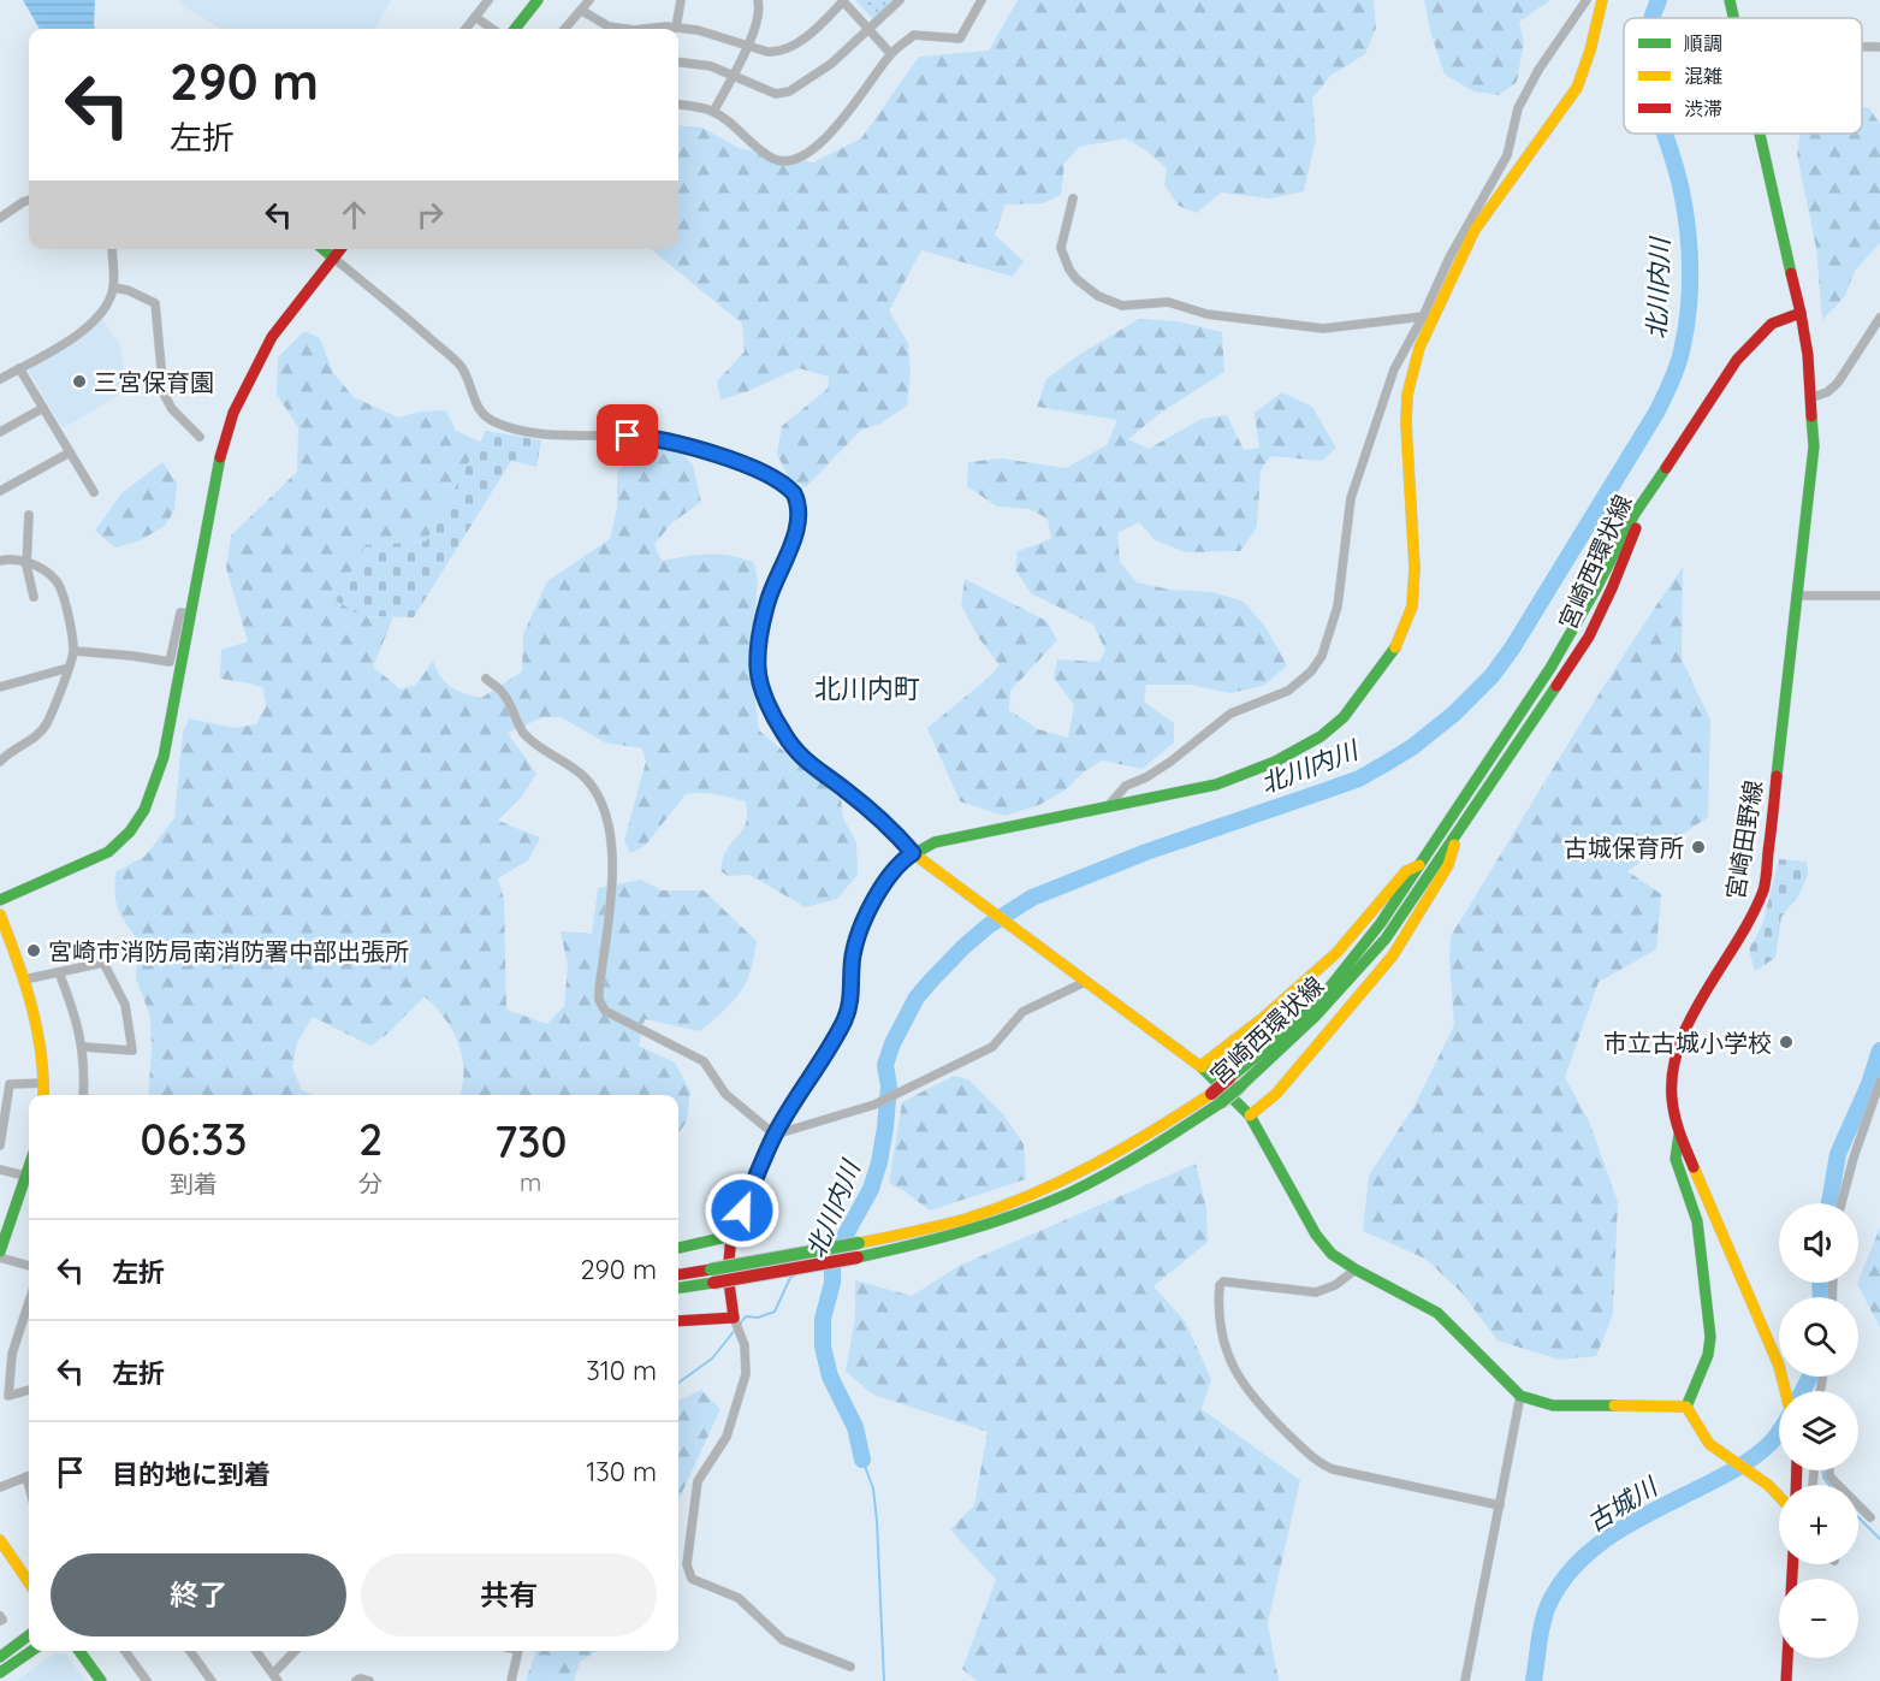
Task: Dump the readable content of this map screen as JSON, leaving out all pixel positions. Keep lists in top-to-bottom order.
{
  "streets": {
    "main road": ["宮崎西環状線", "宮崎田野線"]
  },
  "crossings": [
    ["宮崎西環状線", "宮崎田野線"]
  ],
  "districts": ["北川内町"],
  "water": ["北川内川", "古城川"],
  "places": [
    "三宮保育園",
    "古城保育所",
    "宮崎市消防局南消防署中部出張所",
    "市立古城小学校"
  ],
  "legend": ["順調", "混雑", "渋滞"],
  "page": {
    "turn": ["290 m", "左折"],
    "eta": [
      "06:33",
      "到着",
      "2",
      "分",
      "730",
      "m"
    ],
    "map_buttons": ["+", "−"],
    "list": [
      {
        "name": "左折",
        "value": "290 m"
      },
      {
        "name": "左折",
        "value": "310 m"
      },
      {
        "name": "目的地に到着",
        "value": "130 m"
      }
    ],
    "buttons": ["終了", "共有"]
  }
}
